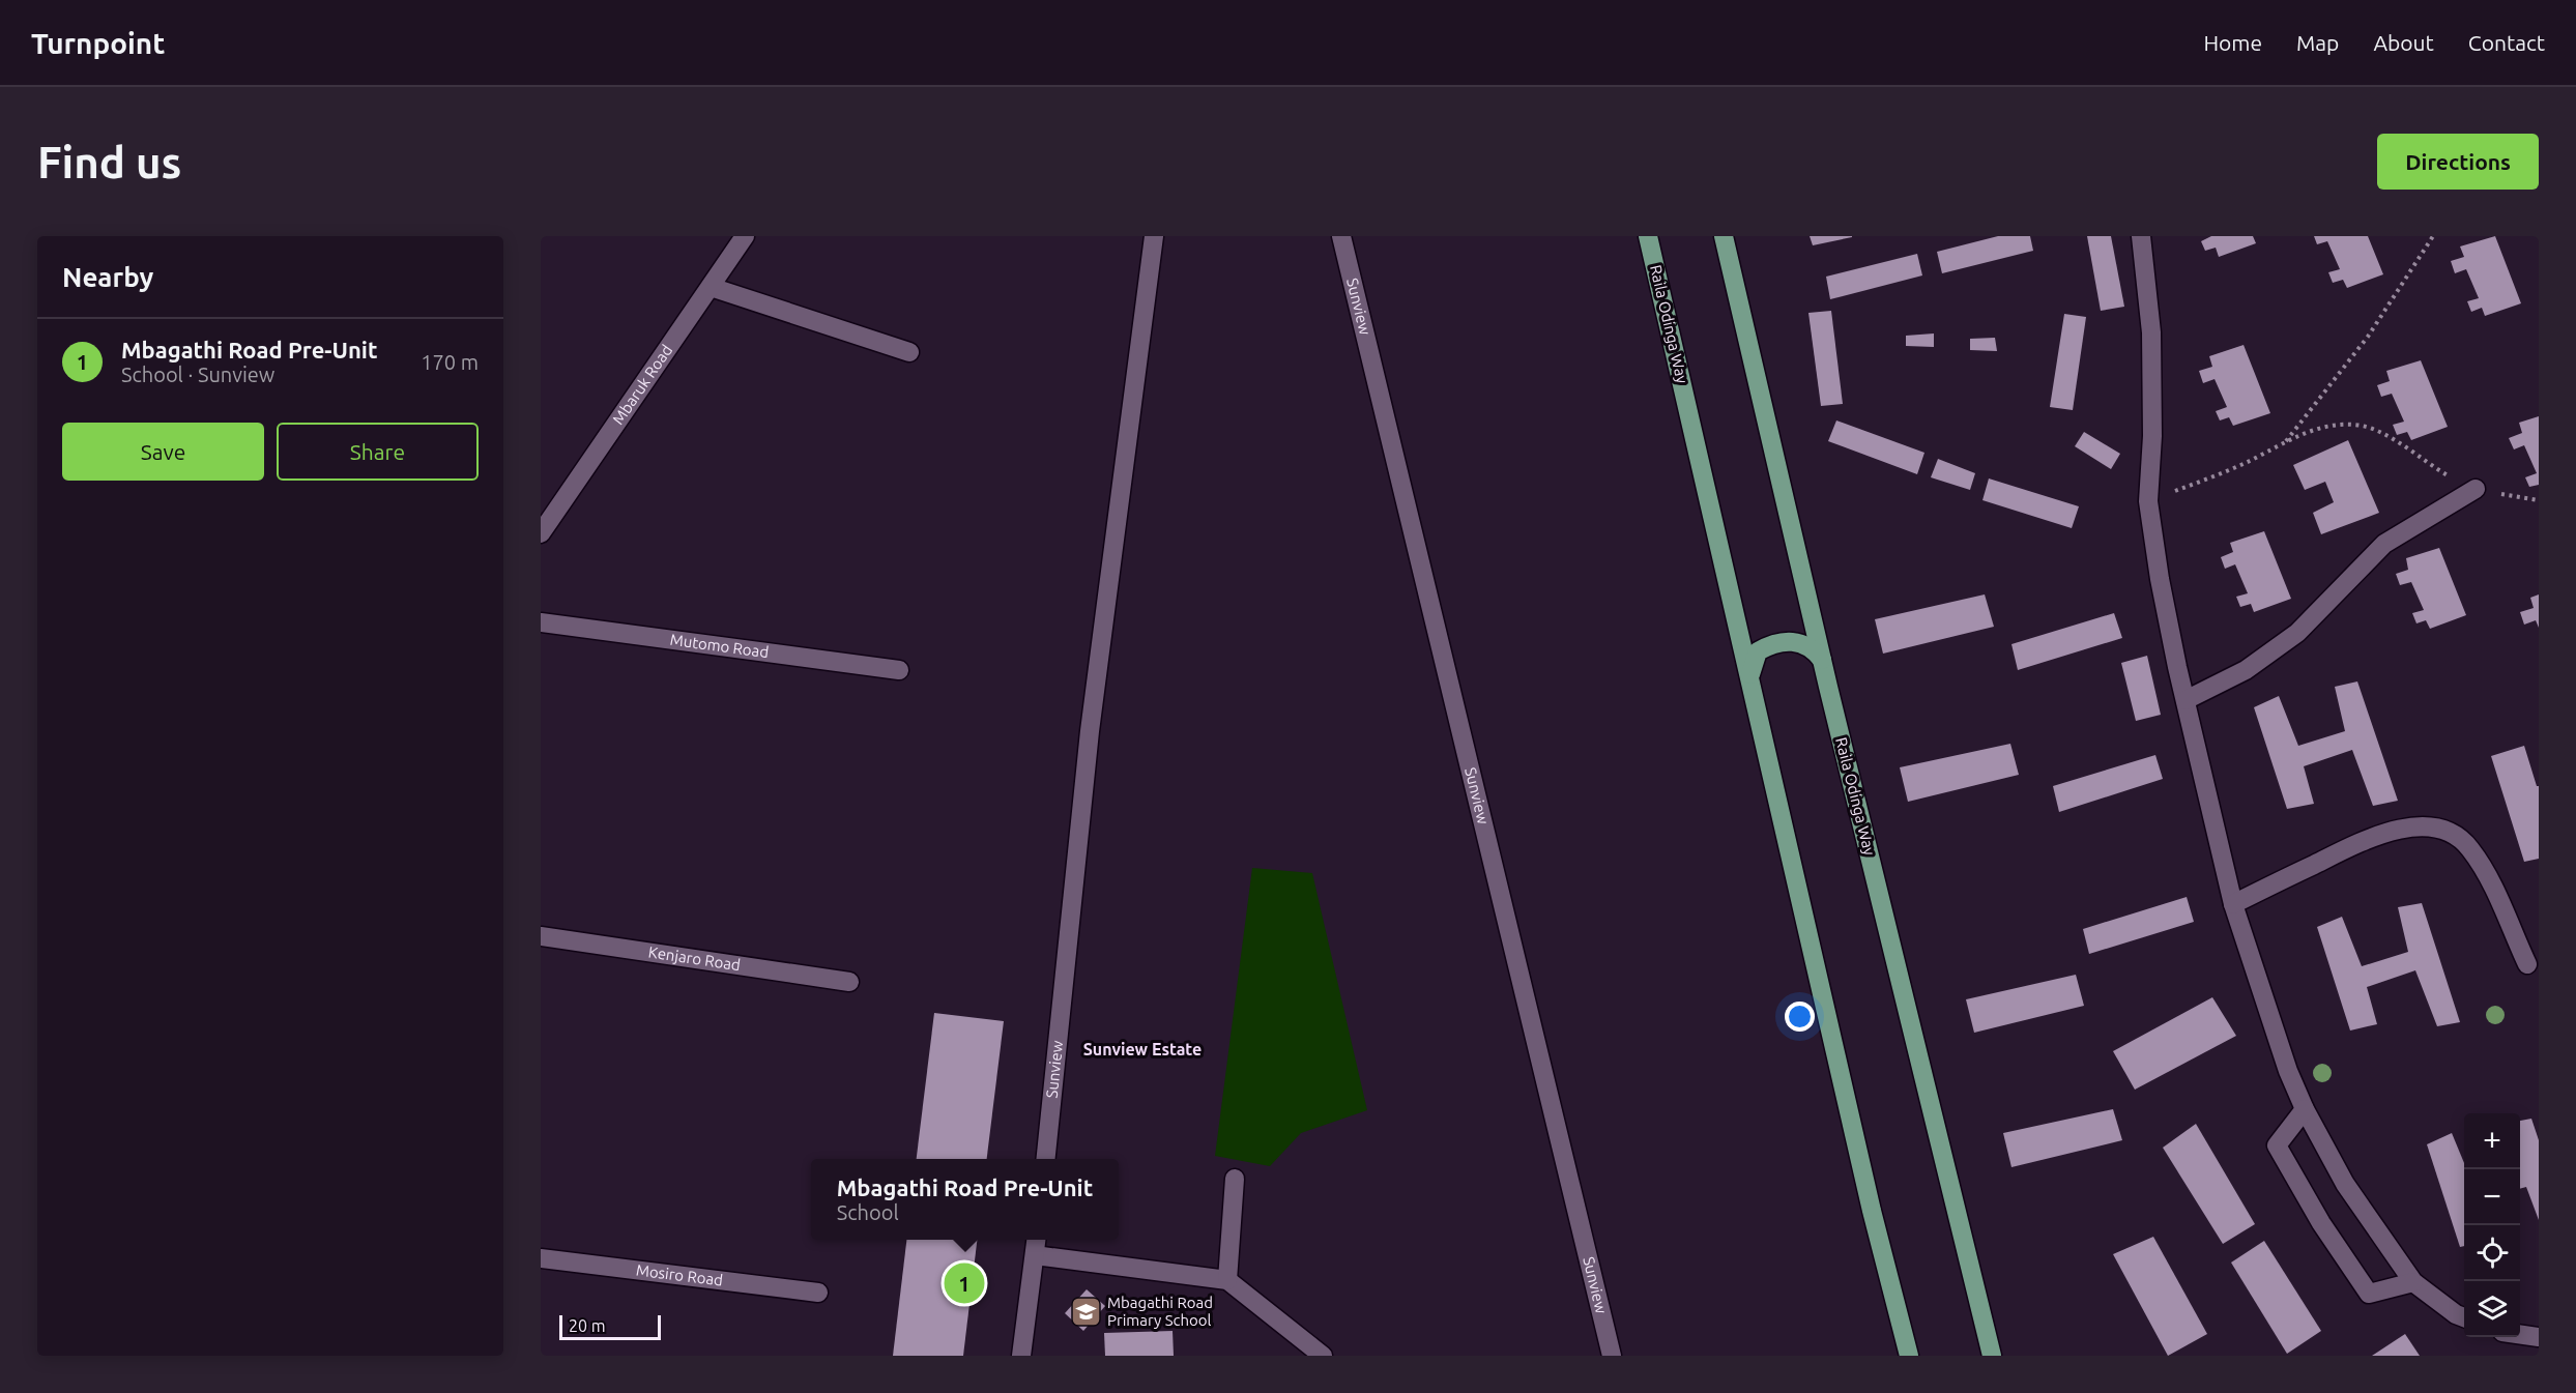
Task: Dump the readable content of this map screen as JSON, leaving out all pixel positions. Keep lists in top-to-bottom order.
{
  "streets": {
    "main road": ["Raila Odinga Way"],
    "street": [
      "Sunview",
      "Mbaruk Road",
      "Mutomo Road",
      "Kenjaro Road",
      "Mosiro Road"
    ]
  },
  "districts": ["Sunview Estate"],
  "places": {
    "school or university": ["Mbagathi Road Primary School"]
  },
  "scale_bar": "20 m",
  "page": {
    "header": "Turnpoint",
    "nav": [
      "Home",
      "Map",
      "About",
      "Contact"
    ],
    "buttons": [
      "Directions",
      ["Save", "Share"]
    ],
    "title": "Find us",
    "heading": "Nearby",
    "list": [
      {
        "mark": "1",
        "name": "Mbagathi Road Pre-Unit",
        "note": "School · Sunview",
        "value": "170 m"
      }
    ],
    "map_buttons": ["+", "−"],
    "popup": ["Mbagathi Road Pre-Unit", "School"],
    "pins": "1",
    "scale": "20 m"
  }
}
